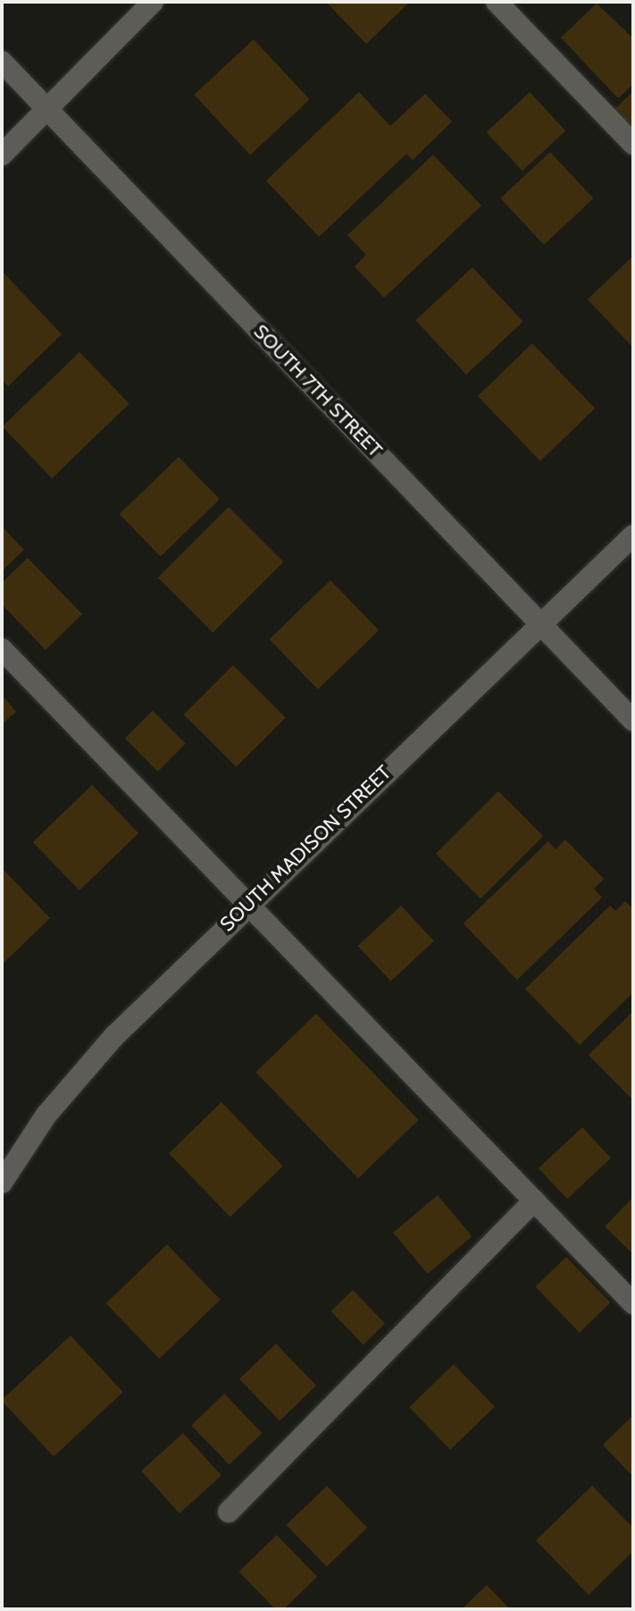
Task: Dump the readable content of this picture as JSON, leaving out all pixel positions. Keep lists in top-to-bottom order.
{
  "streets": {
    "street": ["SOUTH 7TH STREET", "SOUTH MADISON STREET"]
  },
  "crossings": [
    ["SOUTH 7TH STREET", "SOUTH MADISON STREET"]
  ]
}
